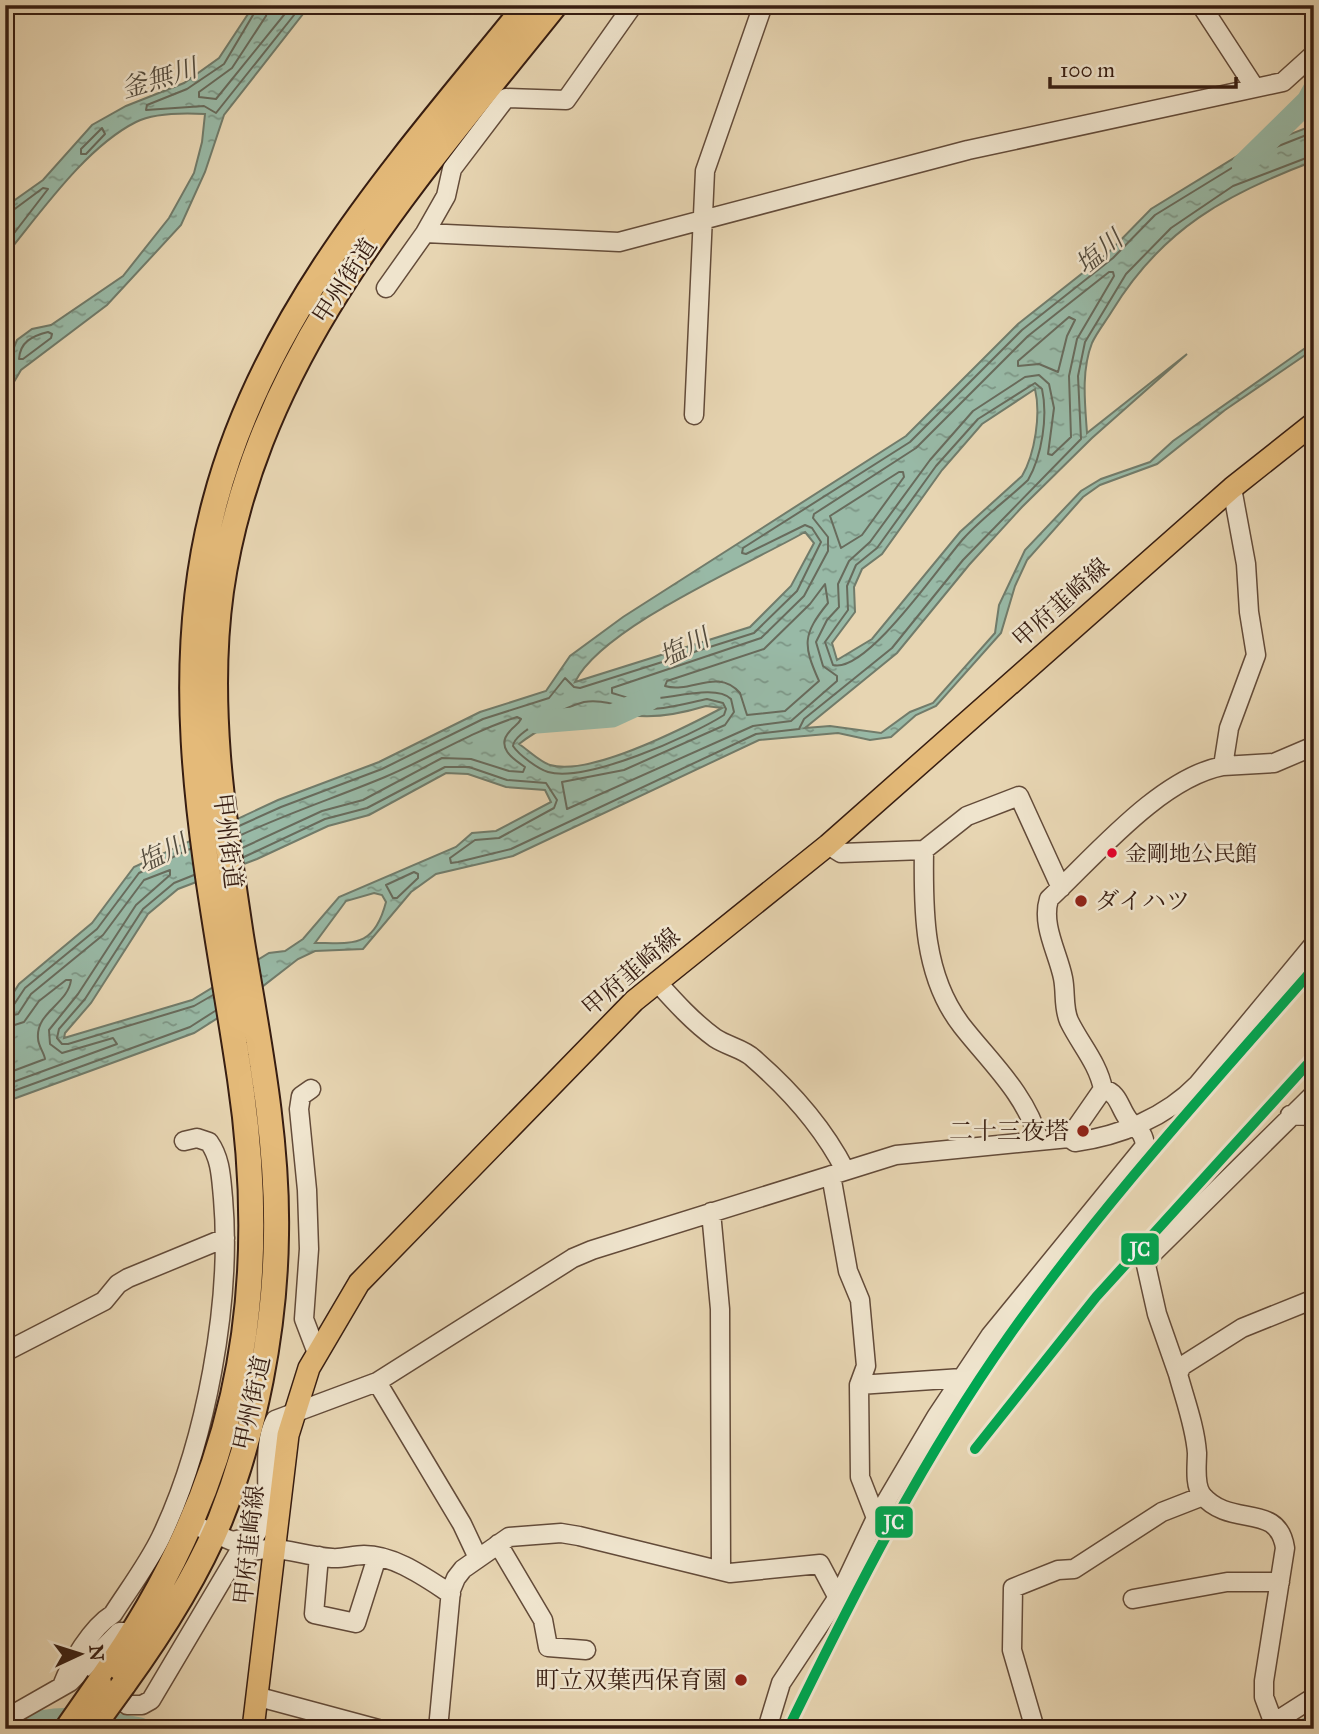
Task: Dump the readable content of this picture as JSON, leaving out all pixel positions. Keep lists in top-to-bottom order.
{
  "streets": {
    "highway": ["甲州街道"],
    "main road": ["甲府韮崎線"]
  },
  "water": ["釜無川", "塩川"],
  "places": [
    "金剛地公民館",
    "ダイハツ",
    "二十三夜塔",
    "町立双葉西保育園"
  ],
  "lines": ["transit line JC"],
  "scale_bar": "100 m",
  "north": "right"
}
